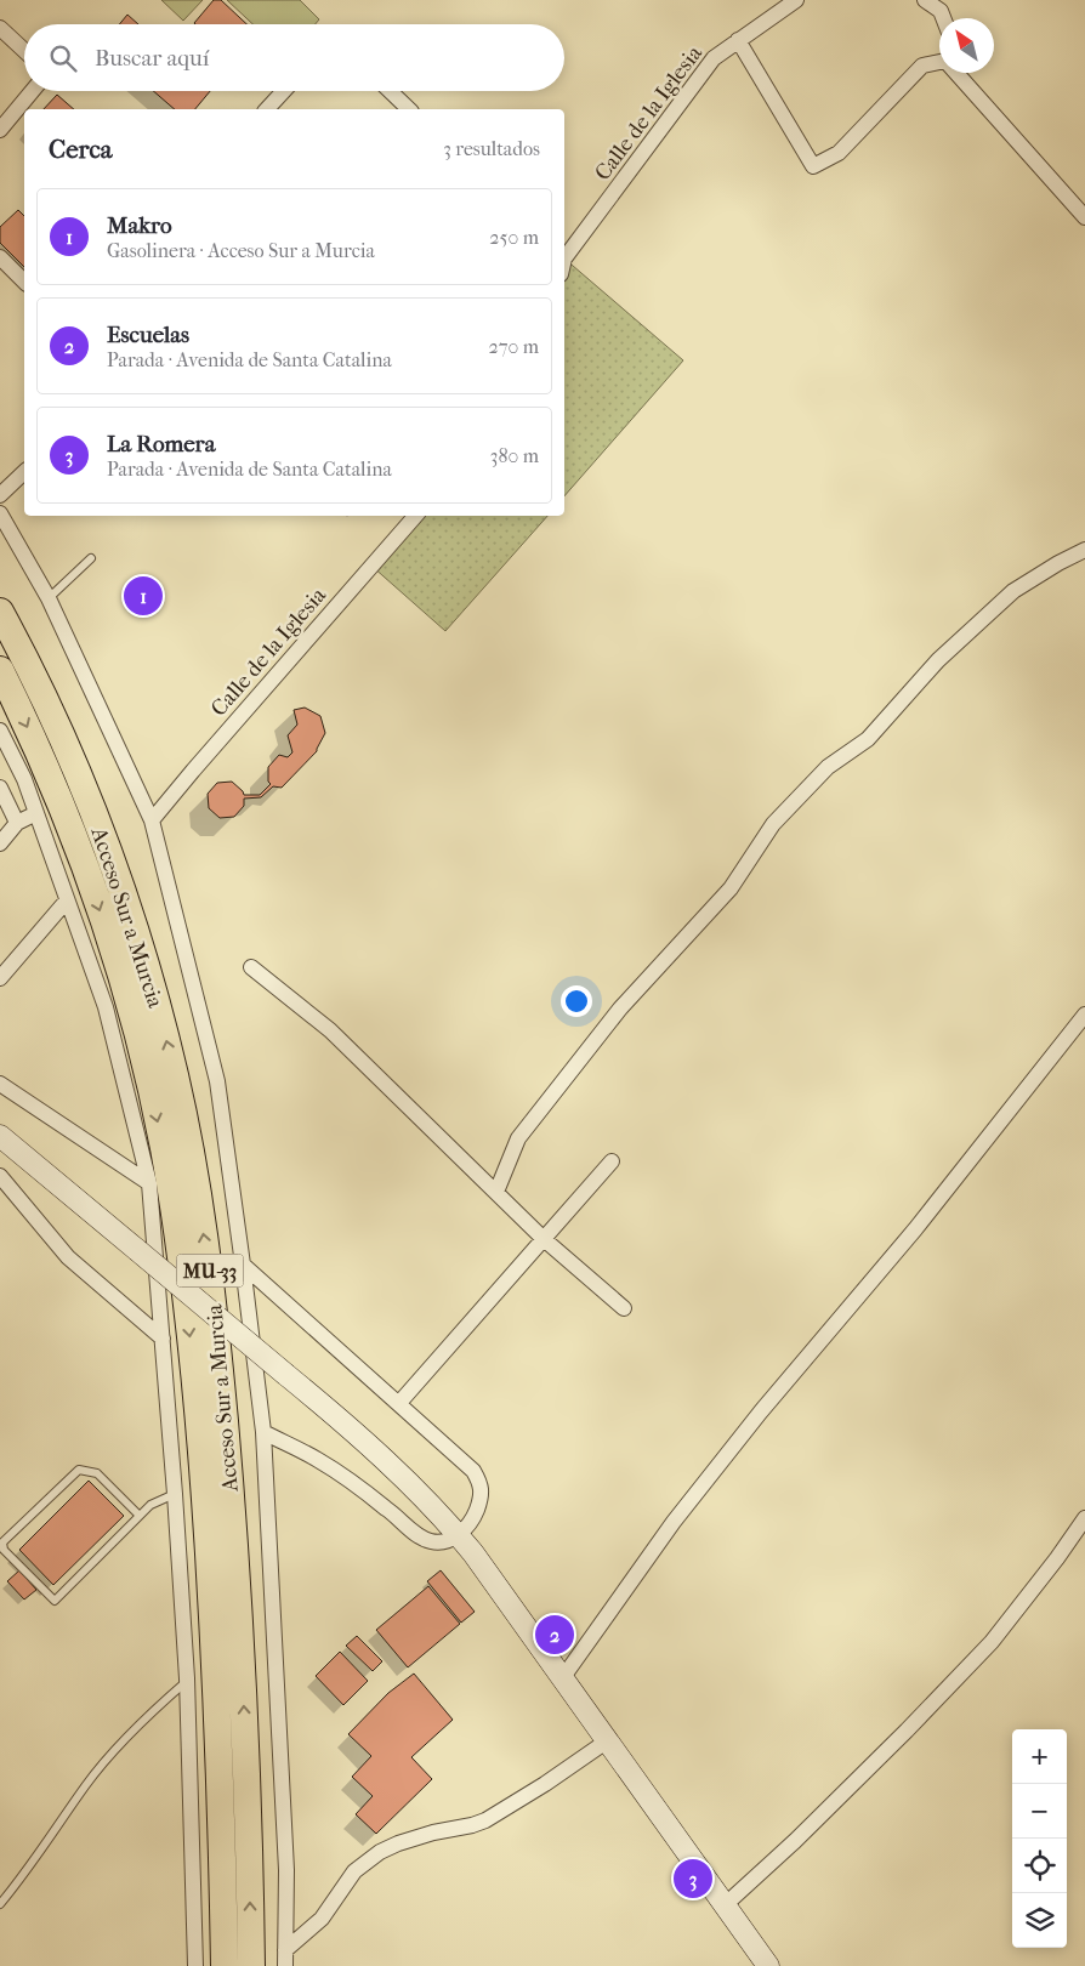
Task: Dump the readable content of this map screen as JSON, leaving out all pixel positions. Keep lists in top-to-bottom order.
{
  "streets": {
    "highway": ["Acceso Sur a Murcia", "MU-33"],
    "street": ["Calle de la Iglesia"]
  },
  "north": "top left",
  "page": {
    "search": "Buscar aquí",
    "heading": ["Cerca", "3 resultados"],
    "list": [
      {
        "mark": "1",
        "name": "Makro",
        "note": "Gasolinera · Acceso Sur a Murcia",
        "value": "250 m"
      },
      {
        "mark": "2",
        "name": "Escuelas",
        "note": "Parada · Avenida de Santa Catalina",
        "value": "270 m"
      },
      {
        "mark": "3",
        "name": "La Romera",
        "note": "Parada · Avenida de Santa Catalina",
        "value": "380 m"
      }
    ],
    "pins": ["1", "2", "3"],
    "map_buttons": ["+", "−"]
  }
}
